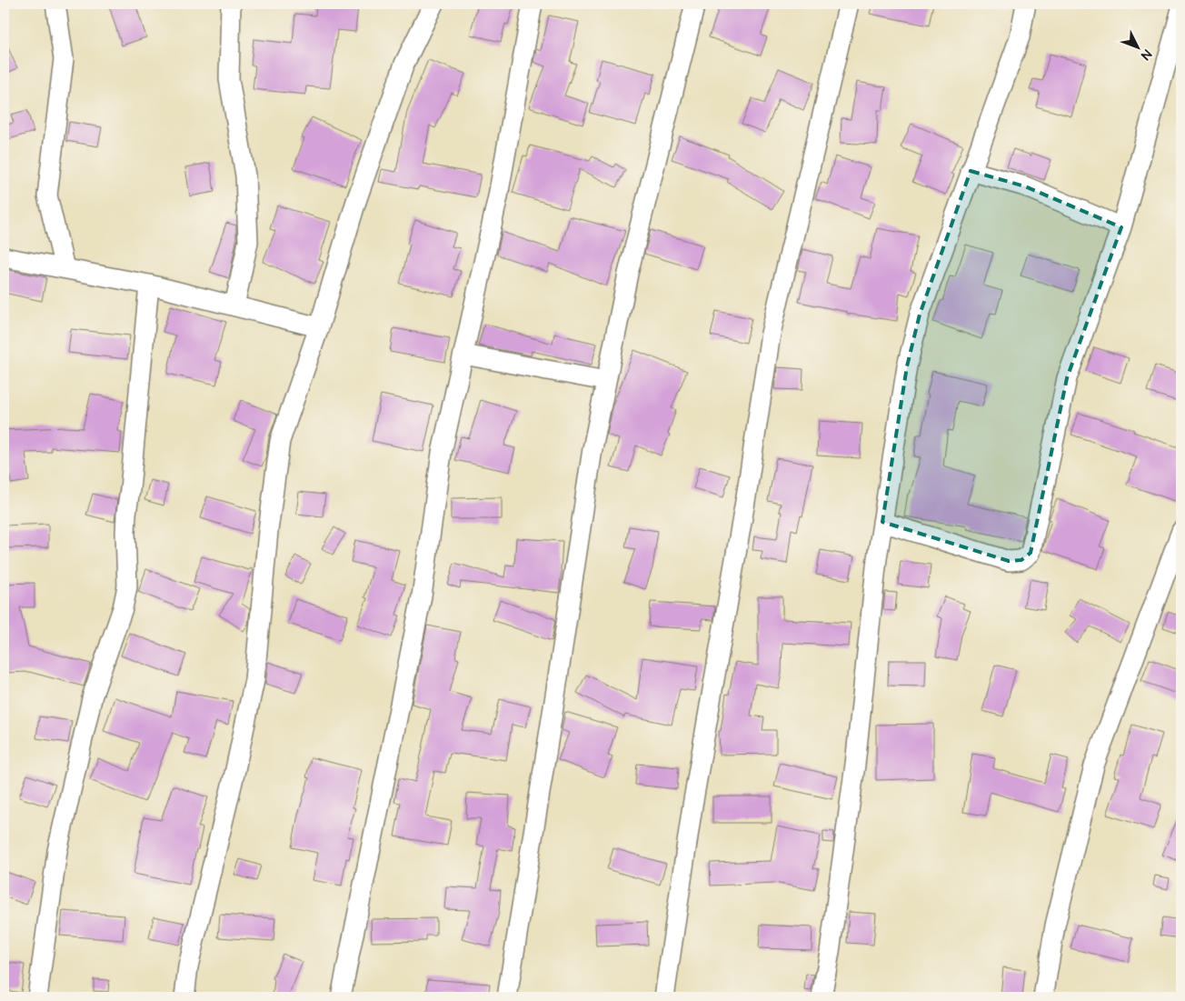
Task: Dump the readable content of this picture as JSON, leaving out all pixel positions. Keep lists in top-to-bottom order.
{
  "north": "bottom right"
}
